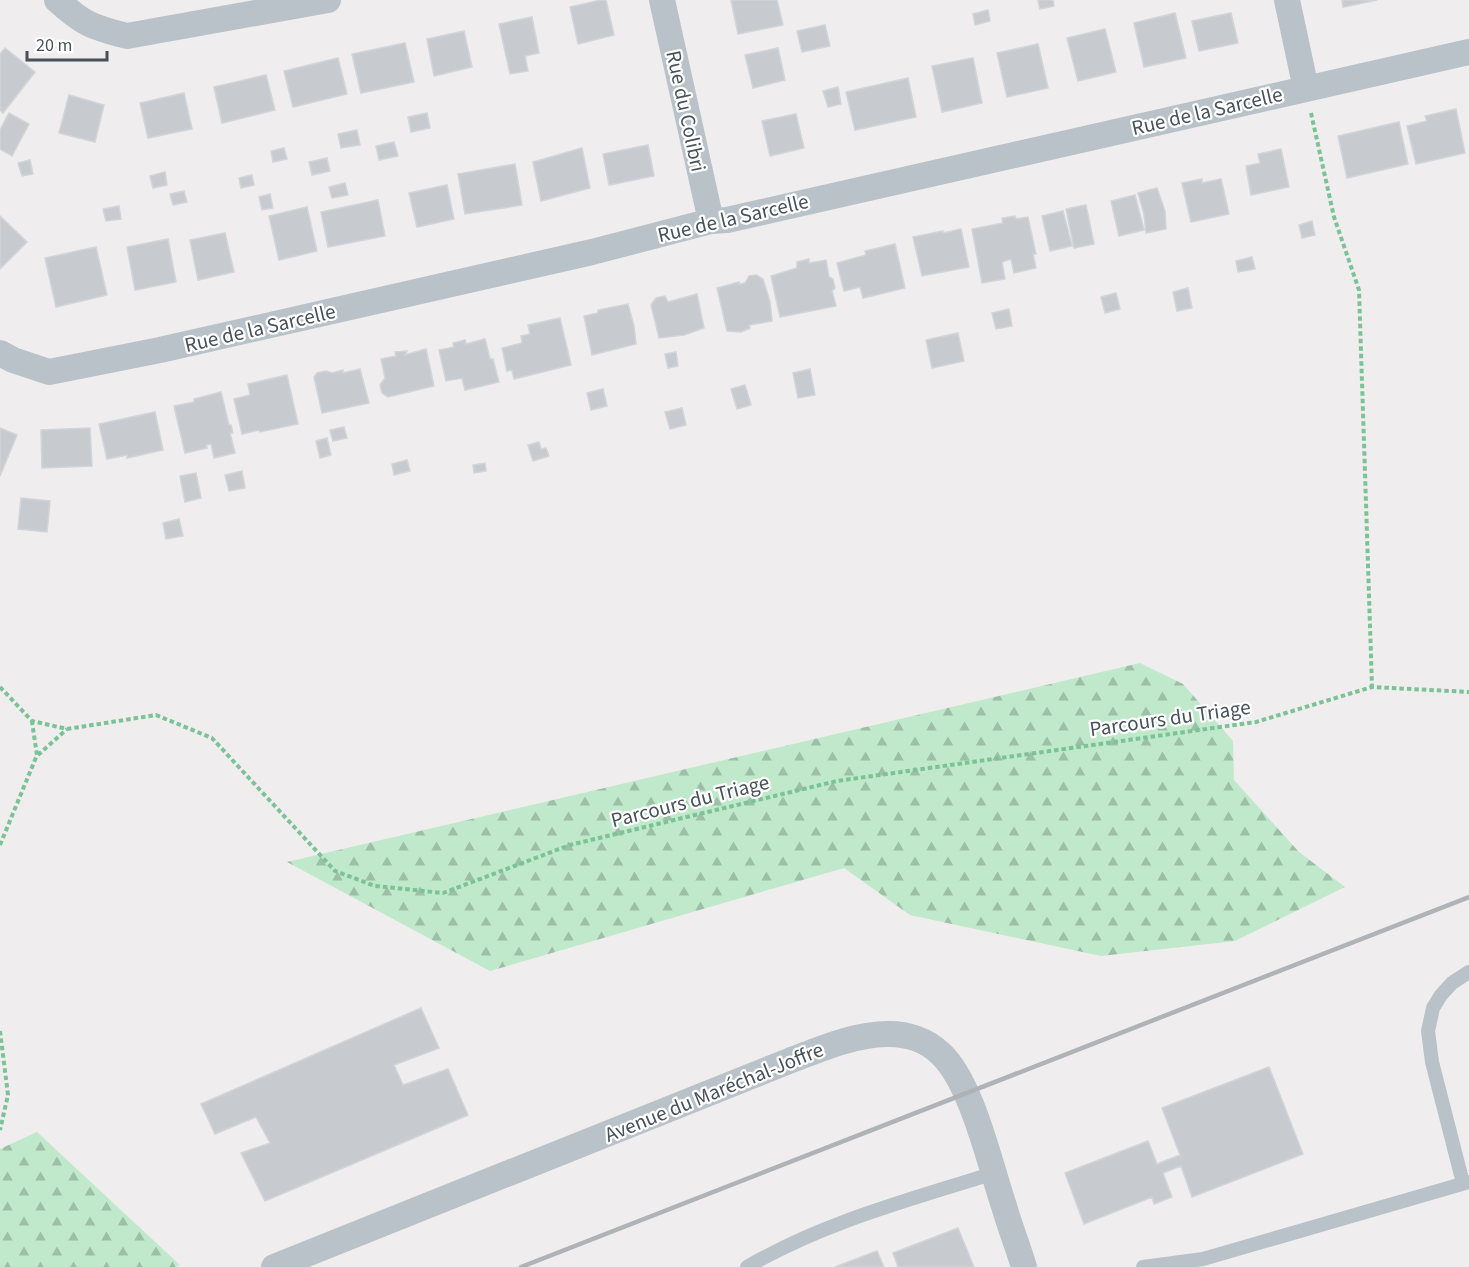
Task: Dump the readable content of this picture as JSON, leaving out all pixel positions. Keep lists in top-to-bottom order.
{
  "streets": {
    "street": ["Rue du Colibri", "Rue de la Sarcelle", "Avenue du Maréchal-Joffre"],
    "path": ["Parcours du Triage"]
  },
  "crossings": [
    ["Rue du Colibri", "Rue de la Sarcelle"]
  ],
  "scale_bar": "20 m"
}
